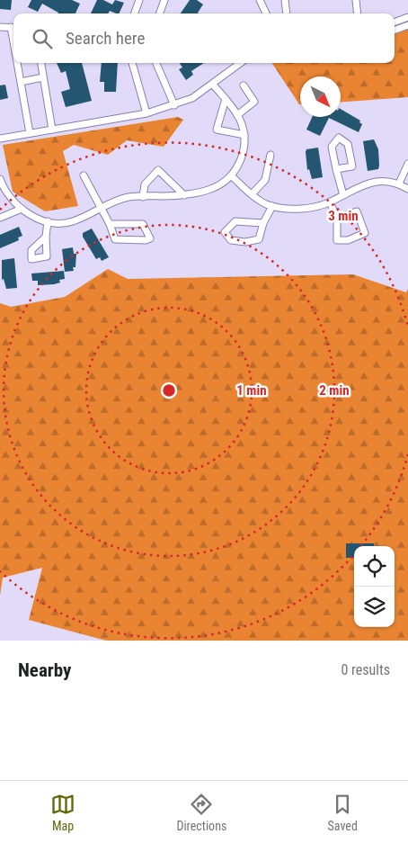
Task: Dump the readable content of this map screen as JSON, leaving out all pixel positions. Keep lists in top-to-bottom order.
{
  "north": "bottom right",
  "page": {
    "search": "Search here",
    "heading": ["Nearby", "0 results"],
    "nav": ["Map", "Directions", "Saved"]
  },
  "rings": ["3 min", "1 min", "2 min"]
}
